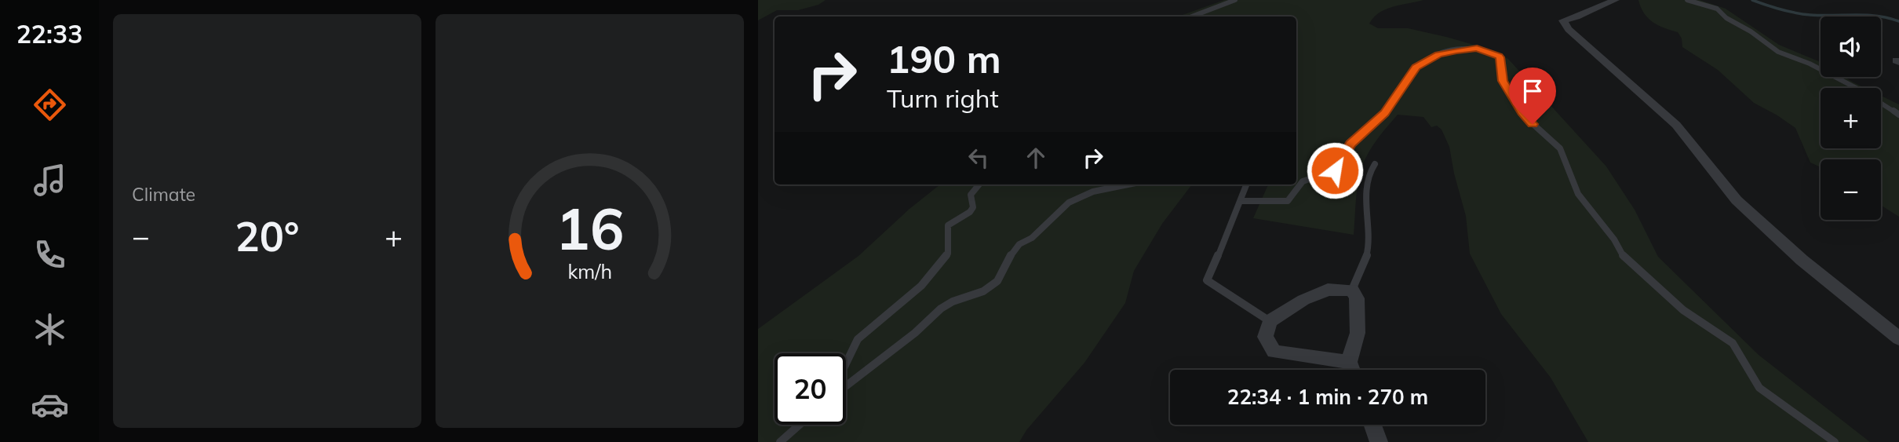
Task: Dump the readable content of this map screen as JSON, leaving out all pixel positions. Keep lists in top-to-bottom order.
{
  "page": {
    "tabs": "22:33",
    "tile": "Climate",
    "map_buttons": ["+", "−"],
    "turn": ["190 m", "Turn right"],
    "heat": ["−", "20°", "+"],
    "limit": "20",
    "trip": "22:34 · 1 min · 270 m",
    "gauge": ["16", "km/h"]
  }
}
